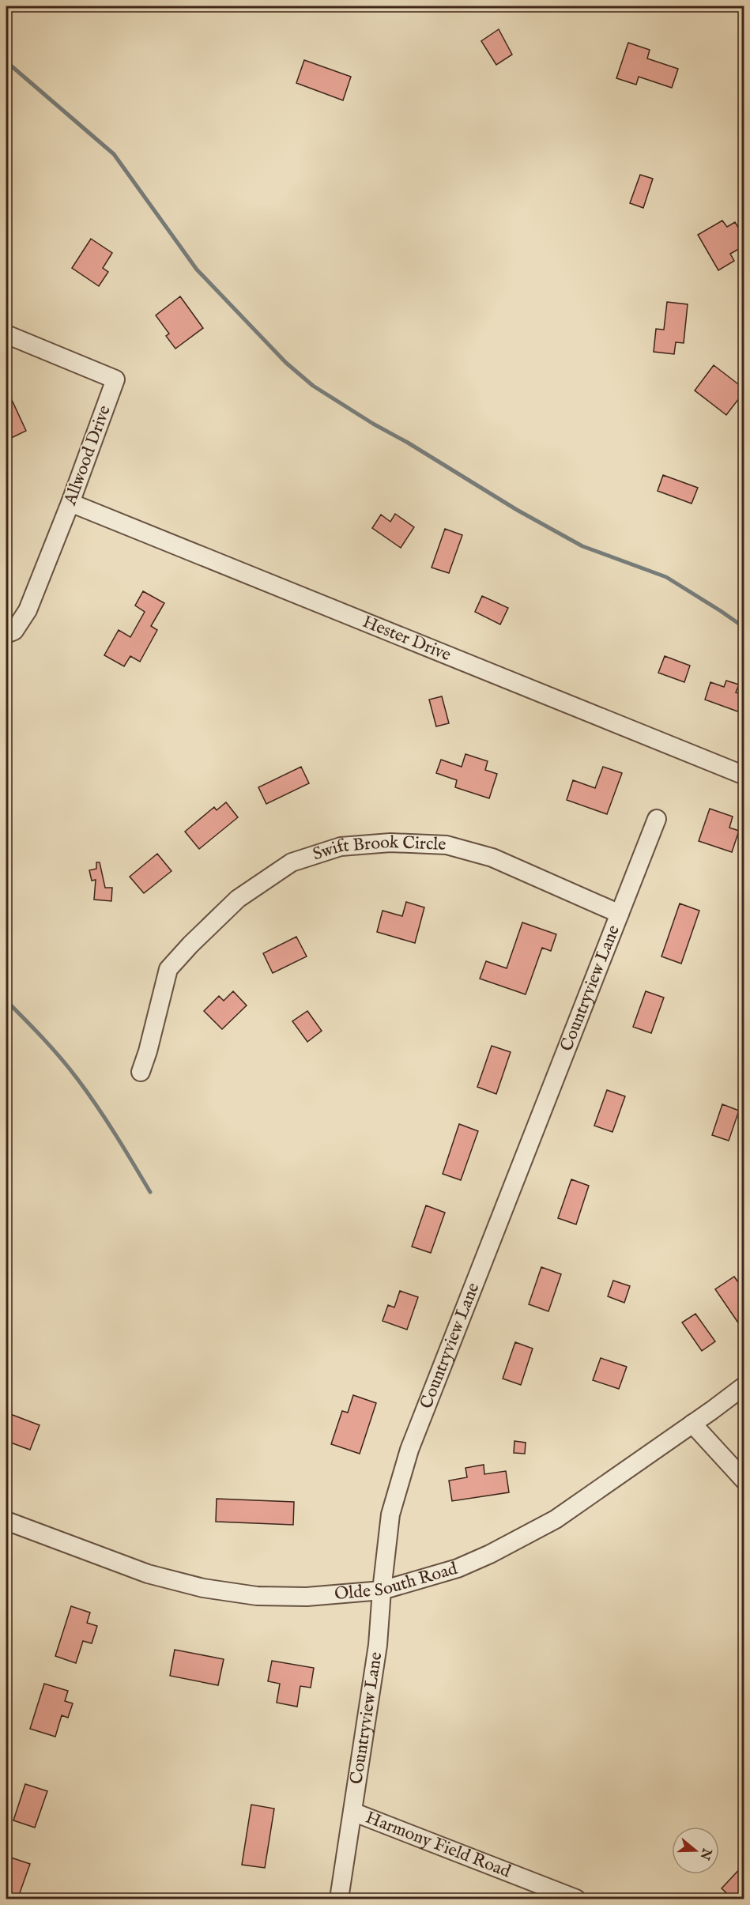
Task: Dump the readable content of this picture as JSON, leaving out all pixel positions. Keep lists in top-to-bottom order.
{
  "streets": {
    "street": [
      "Allwood Drive",
      "Hester Drive",
      "Swift Brook Circle",
      "Countryview Lane",
      "Olde South Road",
      "Harmony Field Road"
    ]
  },
  "crossings": [
    ["Allwood Drive", "Hester Drive"],
    ["Swift Brook Circle", "Countryview Lane"],
    ["Countryview Lane", "Olde South Road"],
    ["Countryview Lane", "Harmony Field Road"]
  ],
  "north": "right"
}
